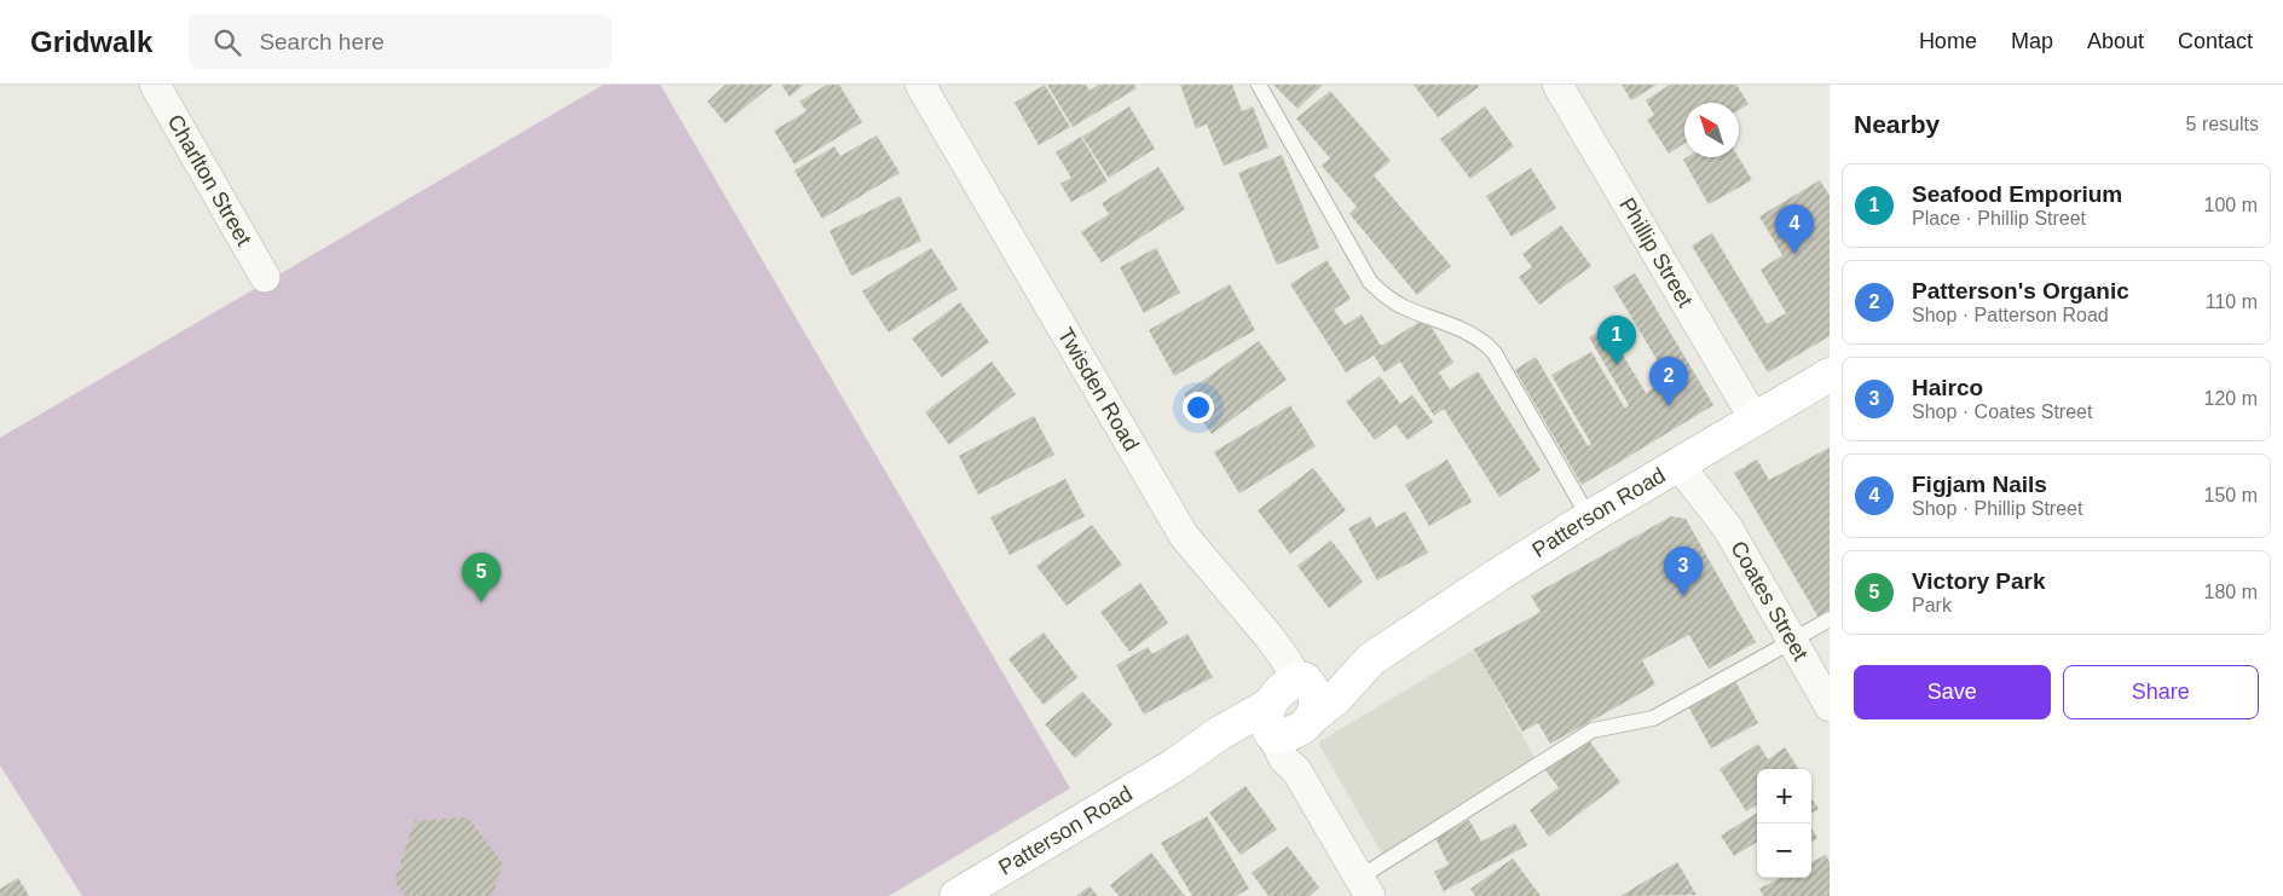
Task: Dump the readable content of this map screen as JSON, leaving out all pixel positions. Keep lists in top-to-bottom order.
{
  "streets": {
    "street": [
      "Charlton Street",
      "Phillip Street",
      "Twisden Road",
      "Patterson Road",
      "Coates Street"
    ]
  },
  "crossings": [
    ["Phillip Street", "Patterson Road"],
    ["Twisden Road", "Patterson Road"],
    ["Patterson Road", "Coates Street"]
  ],
  "north": "top left",
  "page": {
    "header": "Gridwalk",
    "search": "Search here",
    "nav": [
      "Home",
      "Map",
      "About",
      "Contact"
    ],
    "heading": ["Nearby", "5 results"],
    "list": [
      {
        "mark": "1",
        "name": "Seafood Emporium",
        "note": "Place · Phillip Street",
        "value": "100 m"
      },
      {
        "mark": "2",
        "name": "Patterson's Organic",
        "note": "Shop · Patterson Road",
        "value": "110 m"
      },
      {
        "mark": "3",
        "name": "Hairco",
        "note": "Shop · Coates Street",
        "value": "120 m"
      },
      {
        "mark": "4",
        "name": "Figjam Nails",
        "note": "Shop · Phillip Street",
        "value": "150 m"
      },
      {
        "mark": "5",
        "name": "Victory Park",
        "note": "Park",
        "value": "180 m"
      }
    ],
    "pins": [
      "4",
      "1",
      "2",
      "3",
      "5"
    ],
    "buttons": ["Save", "Share"],
    "map_buttons": ["+", "−"]
  }
}
